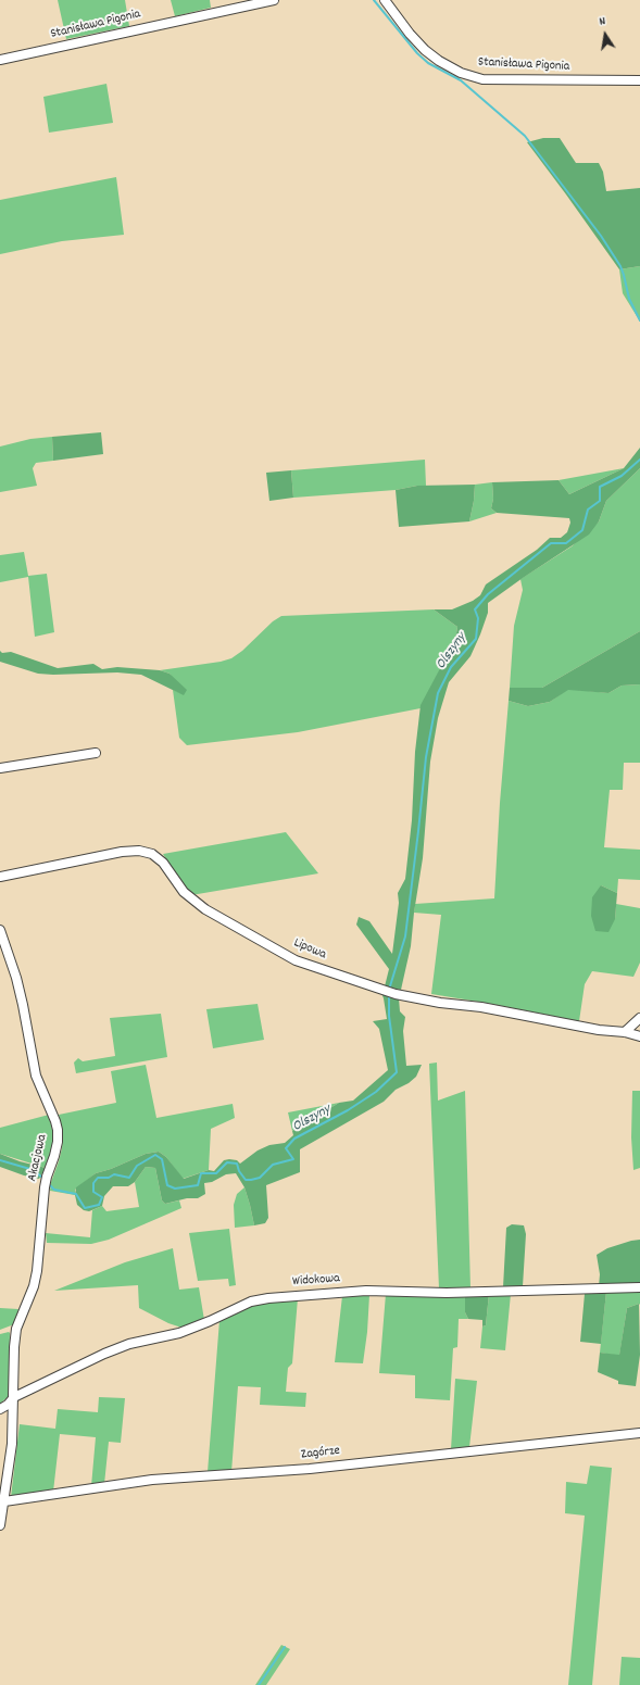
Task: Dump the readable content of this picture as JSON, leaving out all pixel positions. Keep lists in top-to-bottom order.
{
  "streets": {
    "street": [
      "Stanisława Pigonia",
      "Lipowa",
      "Akacjowa",
      "Widokowa",
      "Zagórze"
    ]
  },
  "crossings": [
    ["Akacjowa", "Widokowa"],
    ["Akacjowa", "Zagórze"]
  ],
  "water": ["Olszyny"],
  "north": "top"
}
